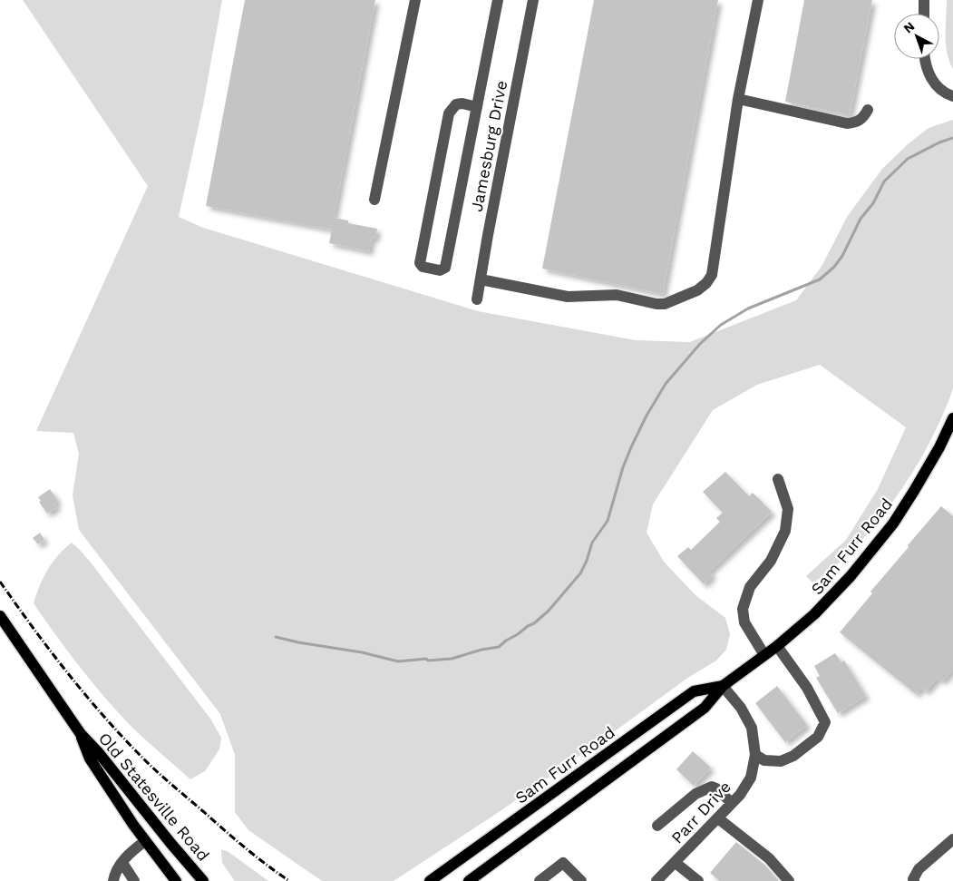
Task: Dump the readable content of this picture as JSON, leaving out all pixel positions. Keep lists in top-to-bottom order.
{
  "streets": {
    "main road": ["Sam Furr Road", "Old Statesville Road"],
    "street": ["Jamesburg Drive", "Parr Drive"]
  },
  "crossings": [
    ["Sam Furr Road", "Parr Drive"]
  ],
  "north": "top left"
}
